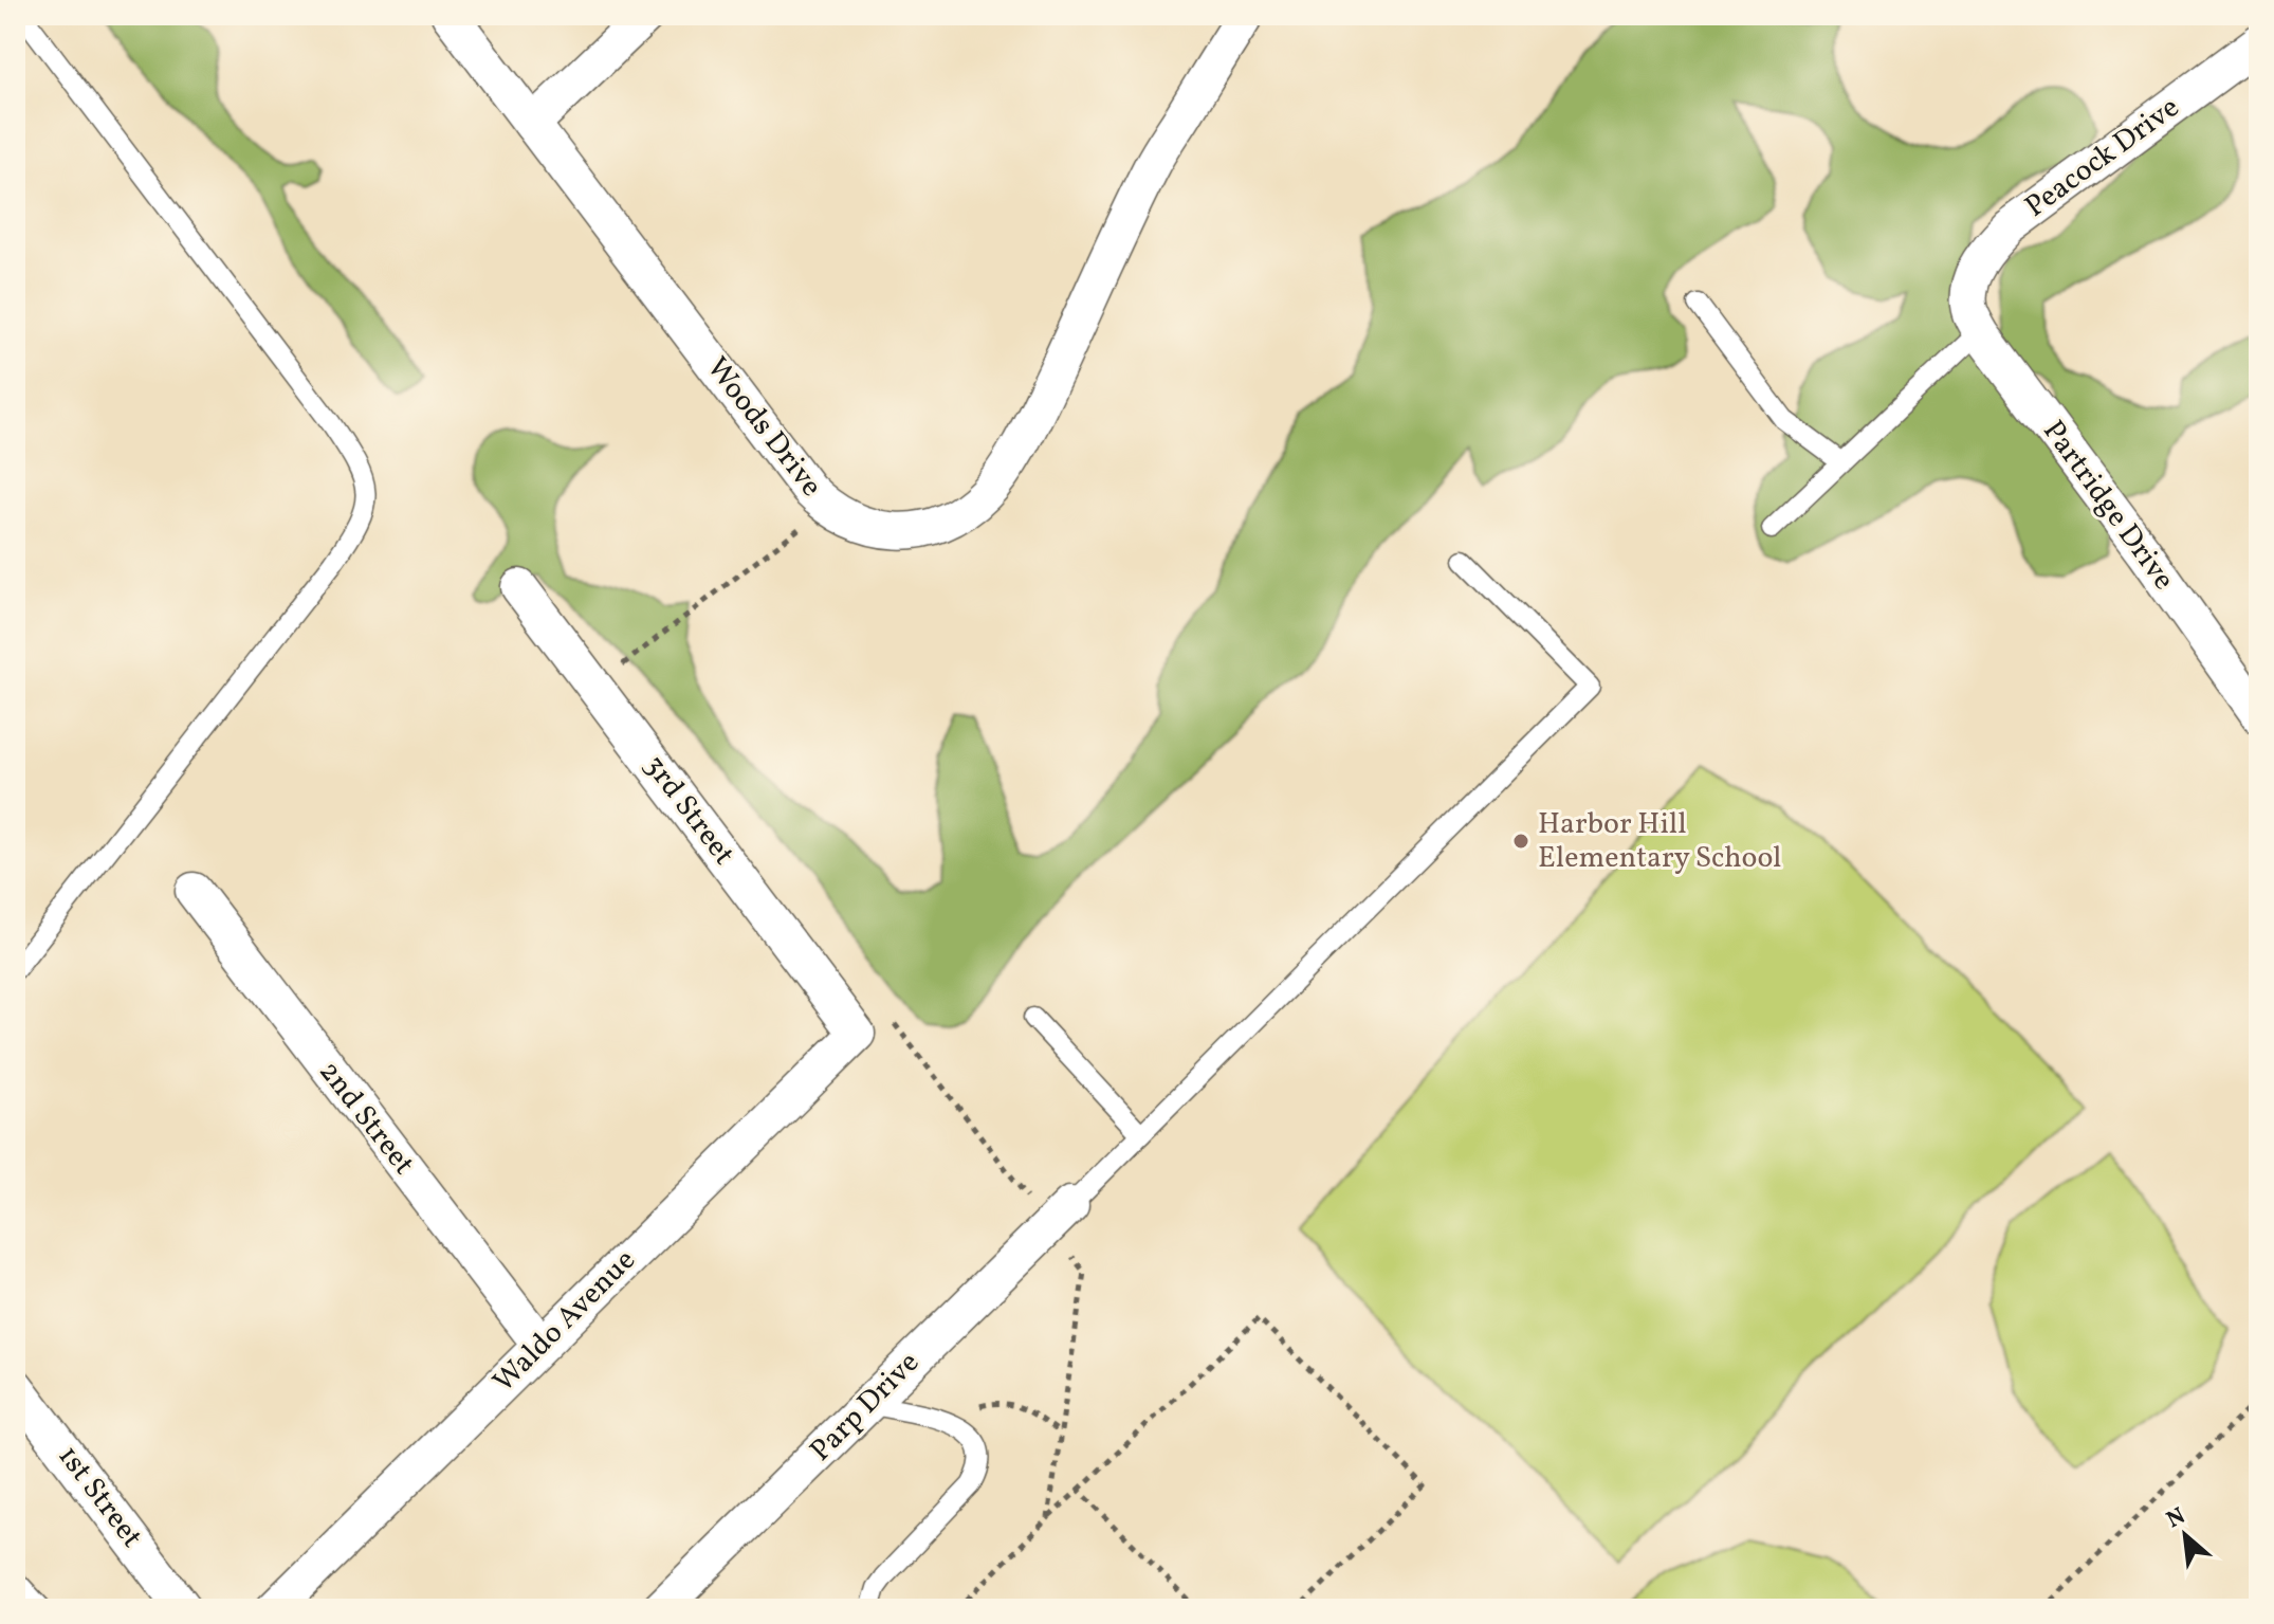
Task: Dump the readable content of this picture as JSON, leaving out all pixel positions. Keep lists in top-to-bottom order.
{
  "streets": {
    "street": [
      "Peacock Drive",
      "Woods Drive",
      "Partridge Drive",
      "3rd Street",
      "2nd Street",
      "Waldo Avenue",
      "Parp Drive",
      "1st Street"
    ]
  },
  "crossings": [
    ["Peacock Drive", "Partridge Drive"],
    ["3rd Street", "Waldo Avenue"],
    ["2nd Street", "Waldo Avenue"]
  ],
  "places": ["Harbor Hill Elementary School"],
  "north": "top left"
}
